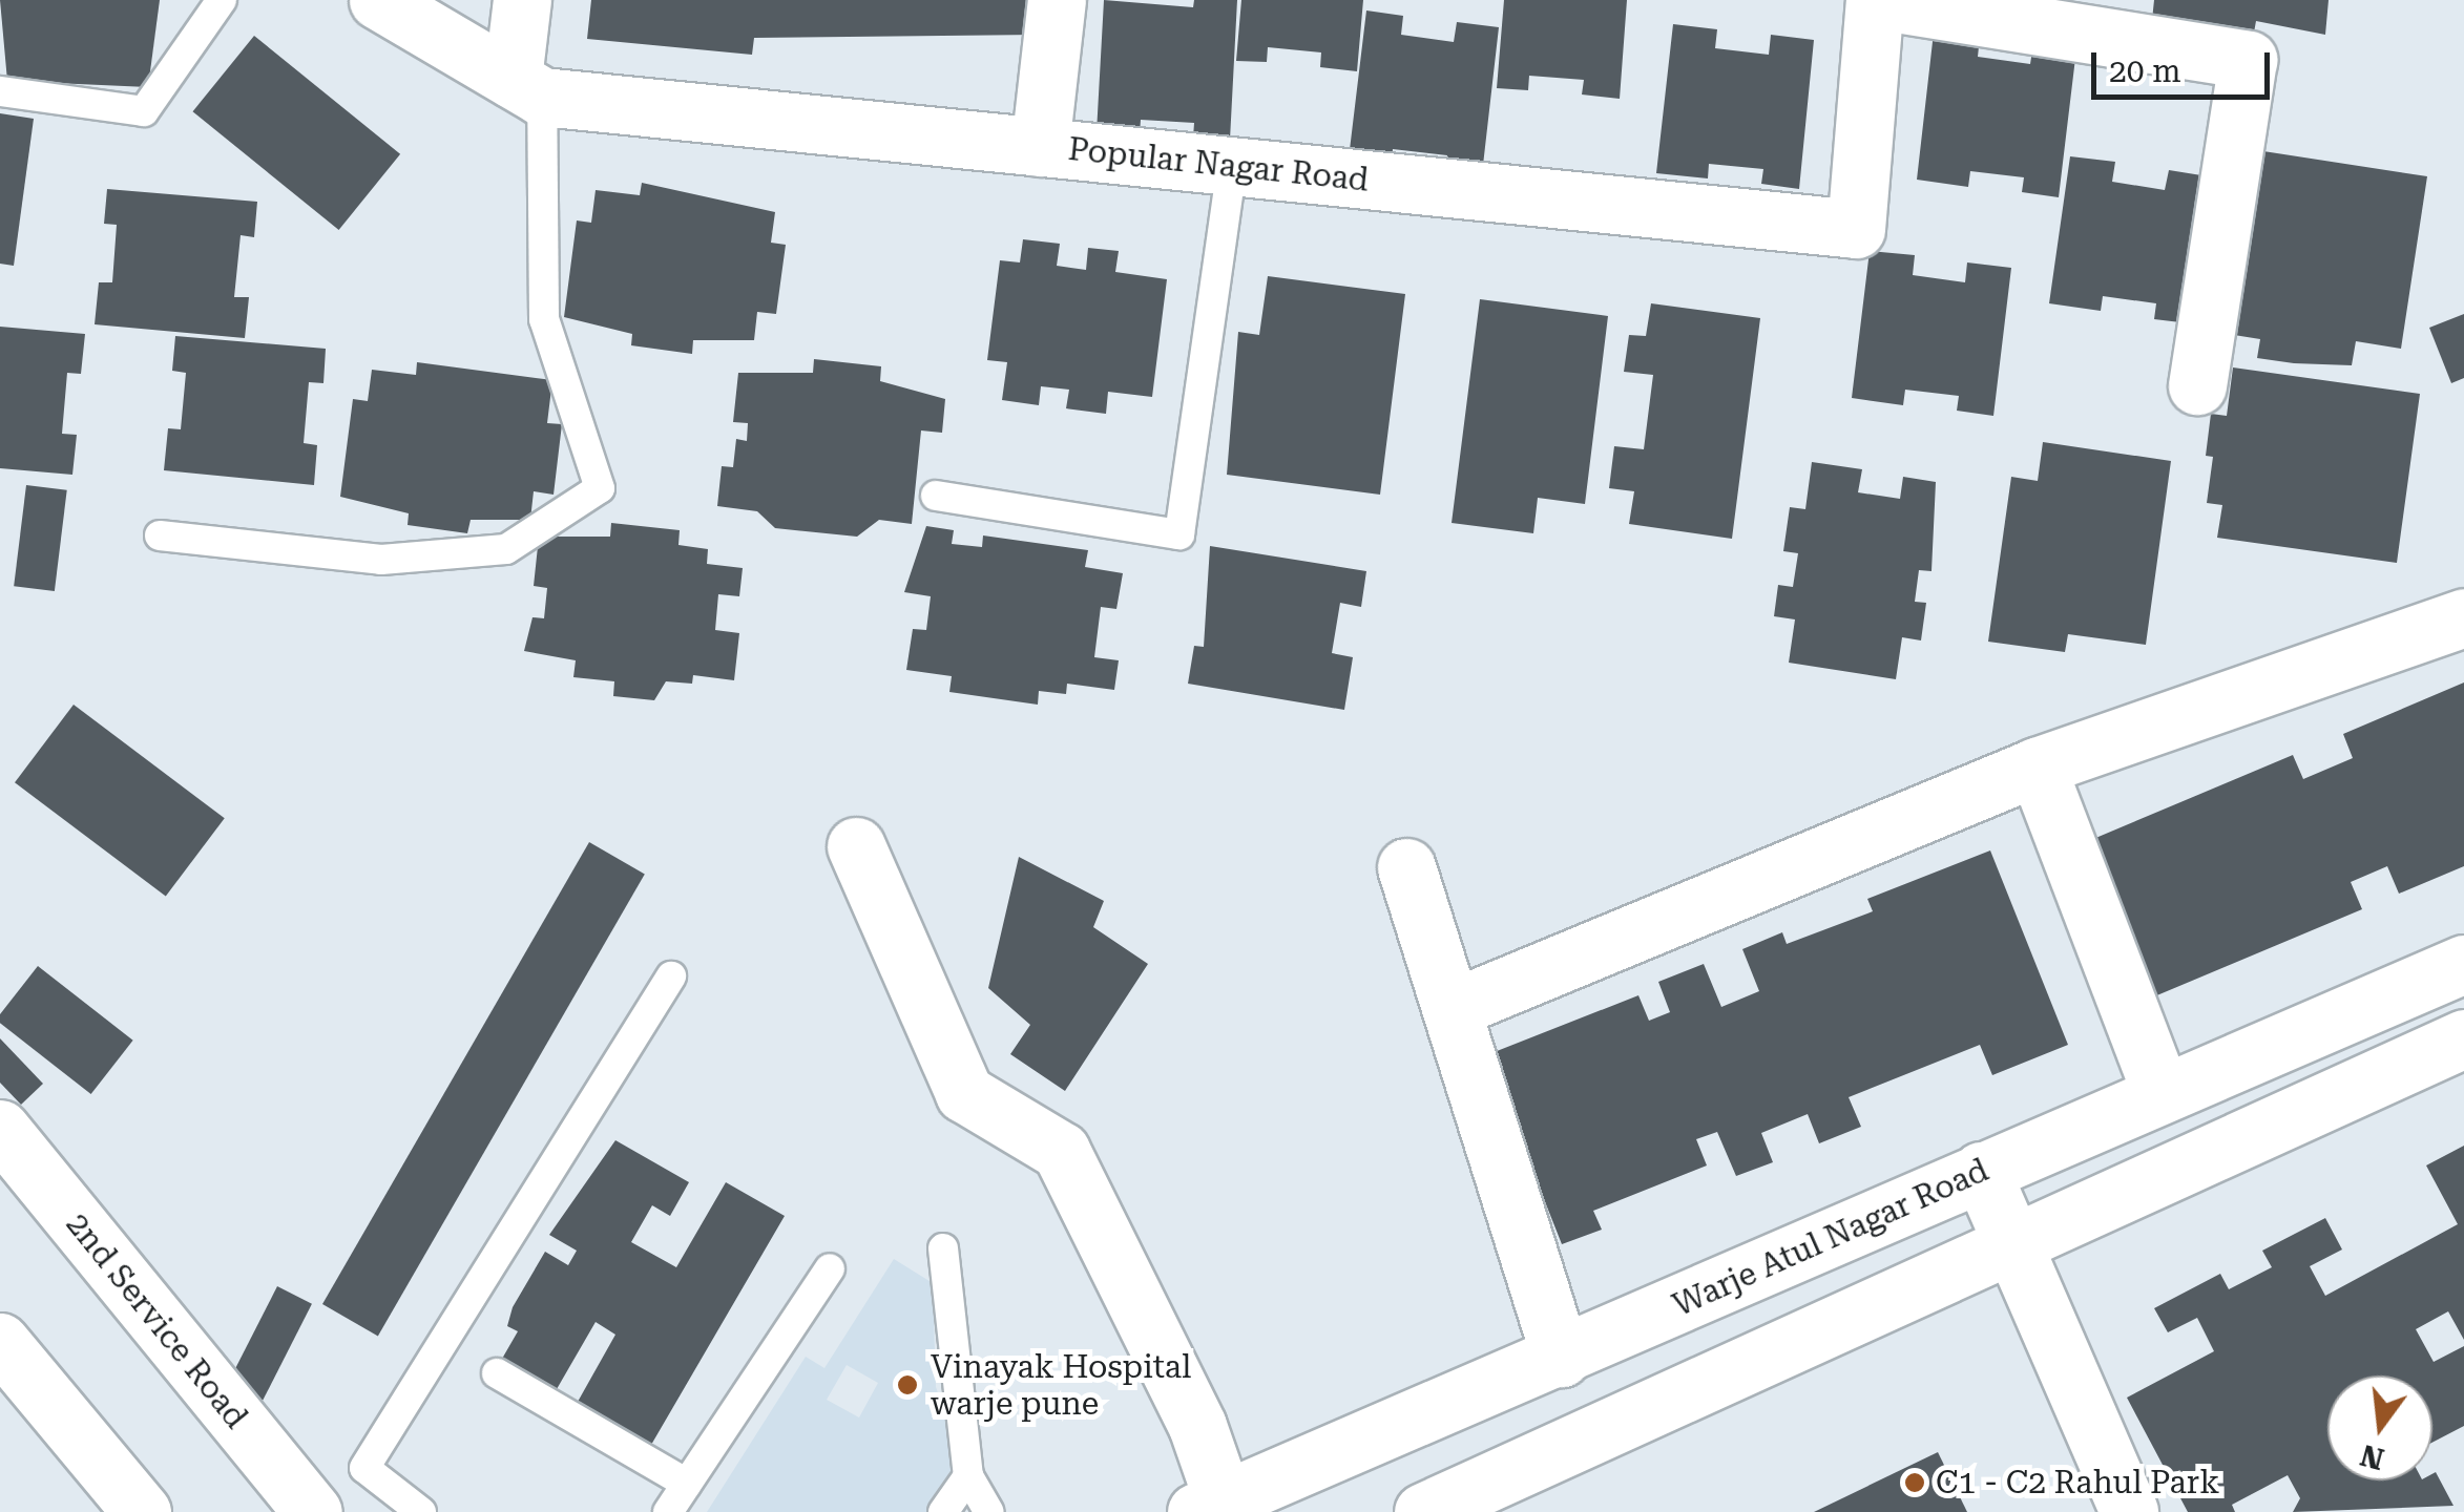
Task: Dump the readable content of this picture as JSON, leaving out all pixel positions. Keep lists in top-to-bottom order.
{
  "streets": {
    "street": ["Popular Nagar Road", "Warje Atul Nagar Road", "2nd Service Road"]
  },
  "places": ["Vinayak Hospital warje pune", "C1 - C2 Rahul Park"],
  "scale_bar": "20 m",
  "north": "bottom"
}
